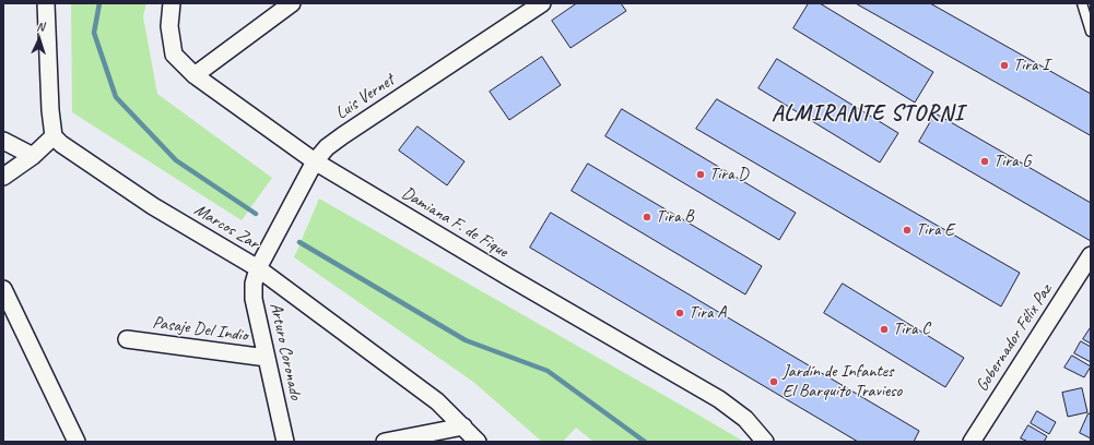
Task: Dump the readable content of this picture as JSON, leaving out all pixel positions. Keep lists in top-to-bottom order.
{
  "streets": {
    "street": [
      "Luis Vernet",
      "Damiana F. de Fique",
      "Marcos Zar",
      "Pasaje Del Indio",
      "Gobernador Félix Paz",
      "Arturo Coronado"
    ]
  },
  "crossings": [
    ["Luis Vernet", "Damiana F. de Fique"],
    ["Luis Vernet", "Marcos Zar"],
    ["Luis Vernet", "Arturo Coronado"],
    ["Marcos Zar", "Arturo Coronado"],
    ["Pasaje Del Indio", "Arturo Coronado"]
  ],
  "districts": ["ALMIRANTE STORNI"],
  "places": [
    "Tira I",
    "Tira G",
    "Tira D",
    "Tira B",
    "Tira E",
    "Tira A",
    "Tira C",
    "Jardín de Infantes El Barquito Travieso"
  ],
  "north": "top"
}
